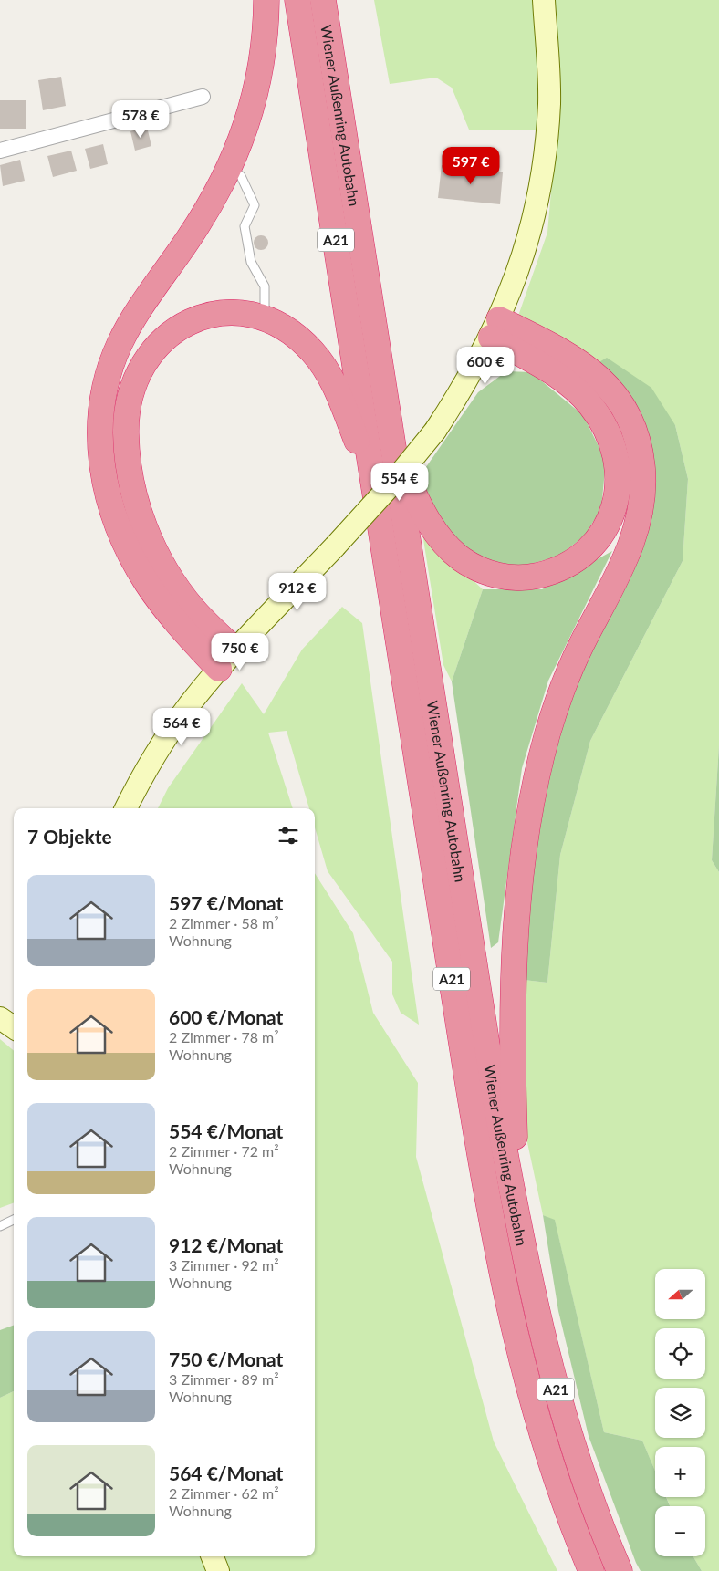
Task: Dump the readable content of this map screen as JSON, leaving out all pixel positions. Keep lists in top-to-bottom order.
{
  "streets": {
    "highway": ["Wiener Außenring Autobahn", "A21"]
  },
  "north": "left",
  "page": {
    "price": [
      "578 €",
      "597 €",
      "600 €",
      "554 €",
      "912 €",
      "750 €",
      "564 €"
    ],
    "heading": "7 Objekte",
    "list": [
      {
        "name": "597 €/Monat",
        "note": "2 Zimmer · 58 m² · Wohnung"
      },
      {
        "name": "600 €/Monat",
        "note": "2 Zimmer · 78 m² · Wohnung"
      },
      {
        "name": "554 €/Monat",
        "note": "2 Zimmer · 72 m² · Wohnung"
      },
      {
        "name": "912 €/Monat",
        "note": "3 Zimmer · 92 m² · Wohnung"
      },
      {
        "name": "750 €/Monat",
        "note": "3 Zimmer · 89 m² · Wohnung"
      },
      {
        "name": "564 €/Monat",
        "note": "2 Zimmer · 62 m² · Wohnung"
      }
    ],
    "map_buttons": ["+", "−"]
  }
}
